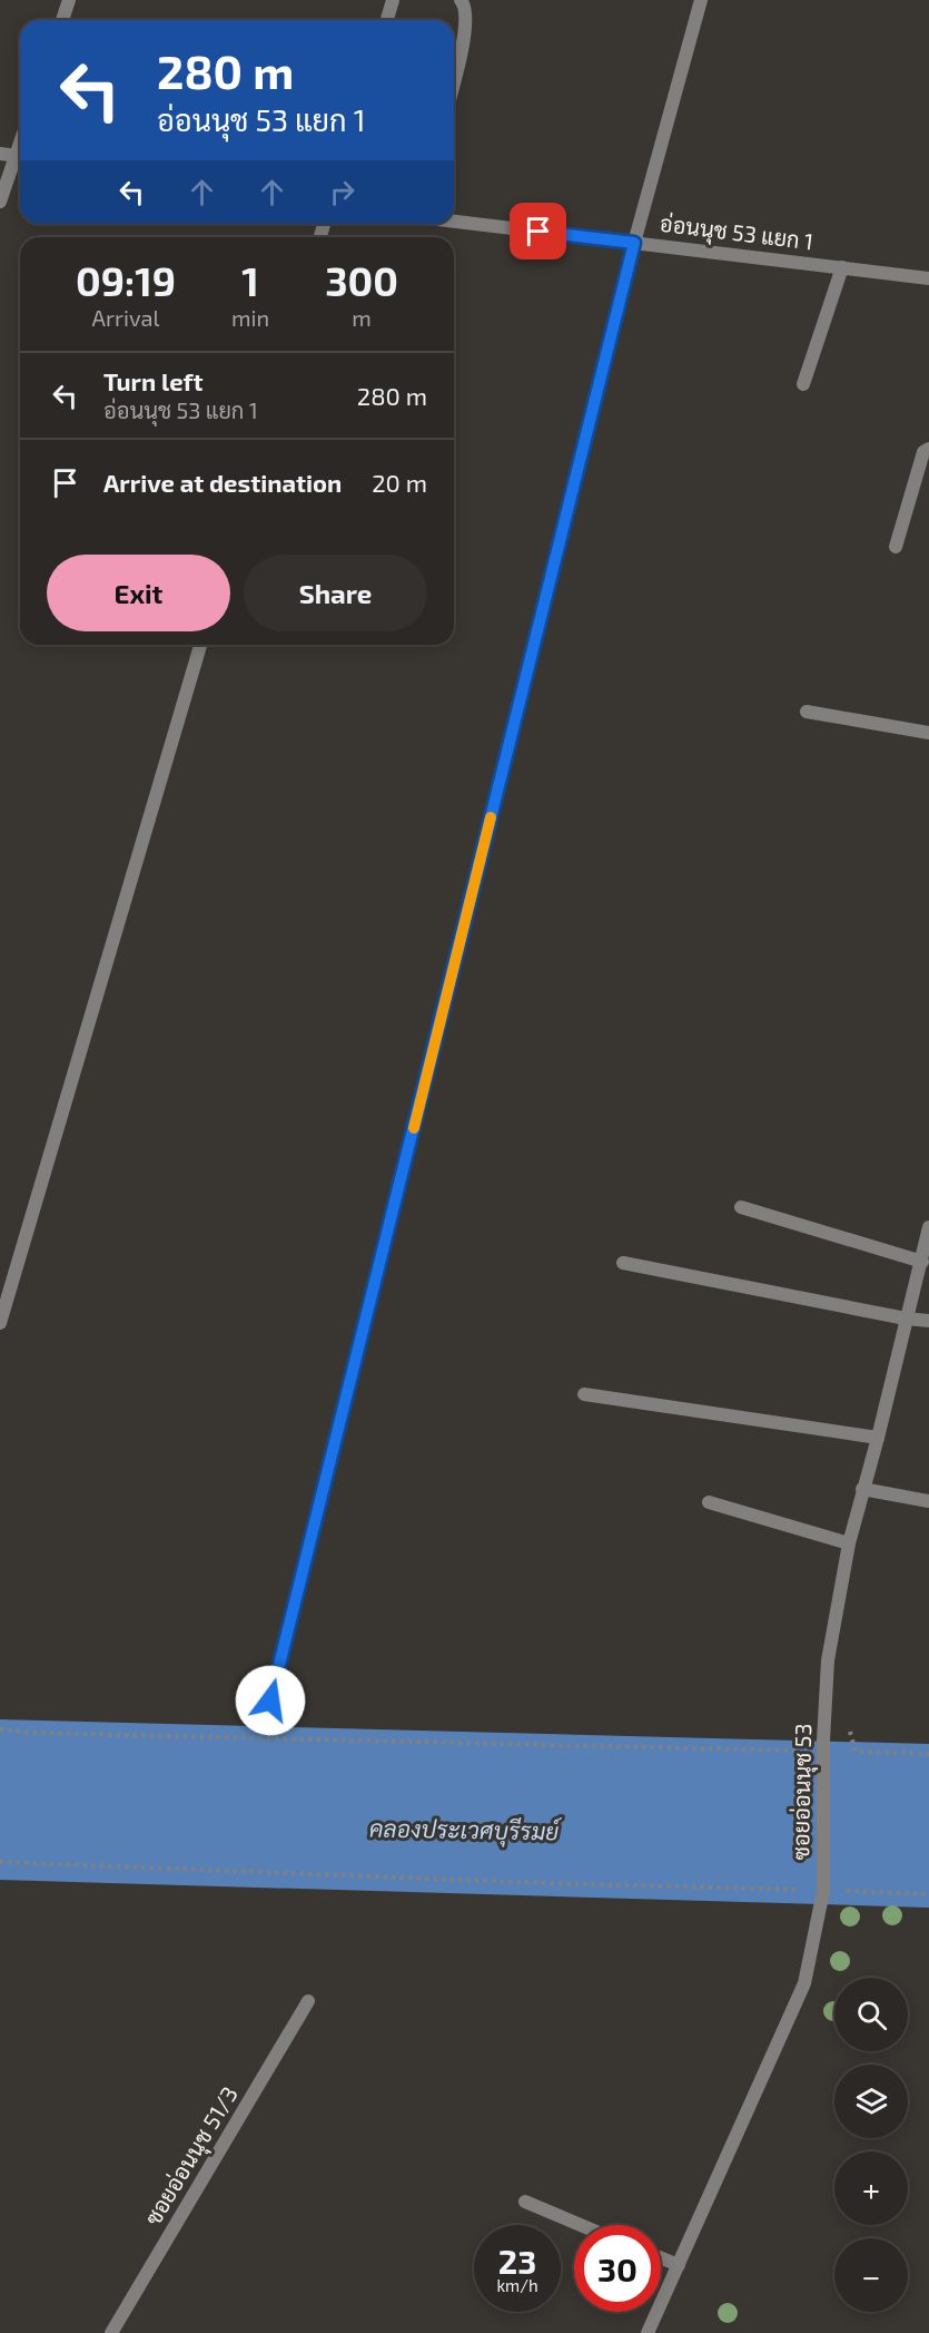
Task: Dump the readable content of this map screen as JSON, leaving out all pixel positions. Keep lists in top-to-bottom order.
{
  "streets": {
    "street": ["อ่อนนุช 53 แยก 1", "ซอยอ่อนนุช 53", "ซอยอ่อนนุช 51/3"]
  },
  "water": ["คลองประเวศบุรีรมย์"],
  "page": {
    "turn": ["280 m", "อ่อนนุช 53 แยก 1"],
    "eta": [
      "09:19",
      "Arrival",
      "1",
      "min",
      "300",
      "m"
    ],
    "list": [
      {
        "name": "Turn left",
        "note": "อ่อนนุช 53 แยก 1",
        "value": "280 m"
      },
      {
        "name": "Arrive at destination",
        "value": "20 m"
      }
    ],
    "buttons": ["Exit", "Share"],
    "map_buttons": ["+", "−"],
    "speed": "23 km/h",
    "limit": "30"
  }
}
